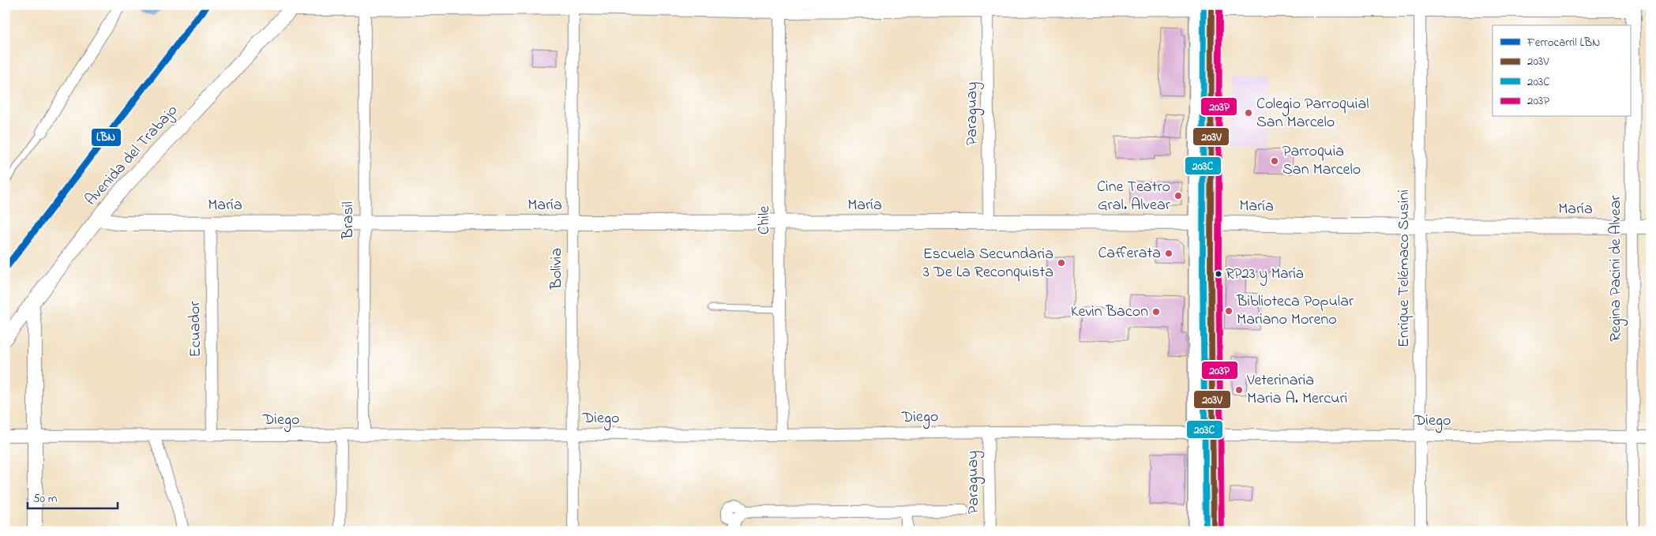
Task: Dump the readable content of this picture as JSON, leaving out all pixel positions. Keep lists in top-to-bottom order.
{
  "streets": {
    "street": [
      "Paraguay",
      "Avenida del Trabajo",
      "María",
      "Brasil",
      "Chile",
      "Bolivia",
      "Enrique Telémaco Susini",
      "Regina Pacini de Alvear",
      "Ecuador",
      "Diego"
    ]
  },
  "crossings": [
    ["Paraguay", "María"],
    ["Paraguay", "Diego"],
    ["Avenida del Trabajo", "María"],
    ["María", "Brasil"],
    ["María", "Chile"],
    ["María", "Bolivia"],
    ["María", "Enrique Telémaco Susini"],
    ["María", "Regina Pacini de Alvear"],
    ["María", "Ecuador"],
    ["Brasil", "Diego"],
    ["Chile", "Diego"],
    ["Bolivia", "Diego"],
    ["Enrique Telémaco Susini", "Diego"],
    ["Regina Pacini de Alvear", "Diego"],
    ["Ecuador", "Diego"]
  ],
  "places": [
    "Colegio Parroquial San Marcelo",
    "Parroquia San Marcelo",
    "Cine Teatro Gral. Alvear",
    "Cafferata",
    "Escuela Secundaria 3 De La Reconquista",
    "RP23 y María",
    "Biblioteca Popular Mariano Moreno",
    "Kevin Bacon",
    "Veterinaria Maria A. Mercuri"
  ],
  "lines": [
    "rail line LBN",
    "transit line 203V",
    "transit line 203C",
    "transit line 203P"
  ],
  "legend": [
    "Ferrocarril LBN",
    "203V",
    "203C",
    "203P"
  ],
  "scale_bar": "50 m"
}
